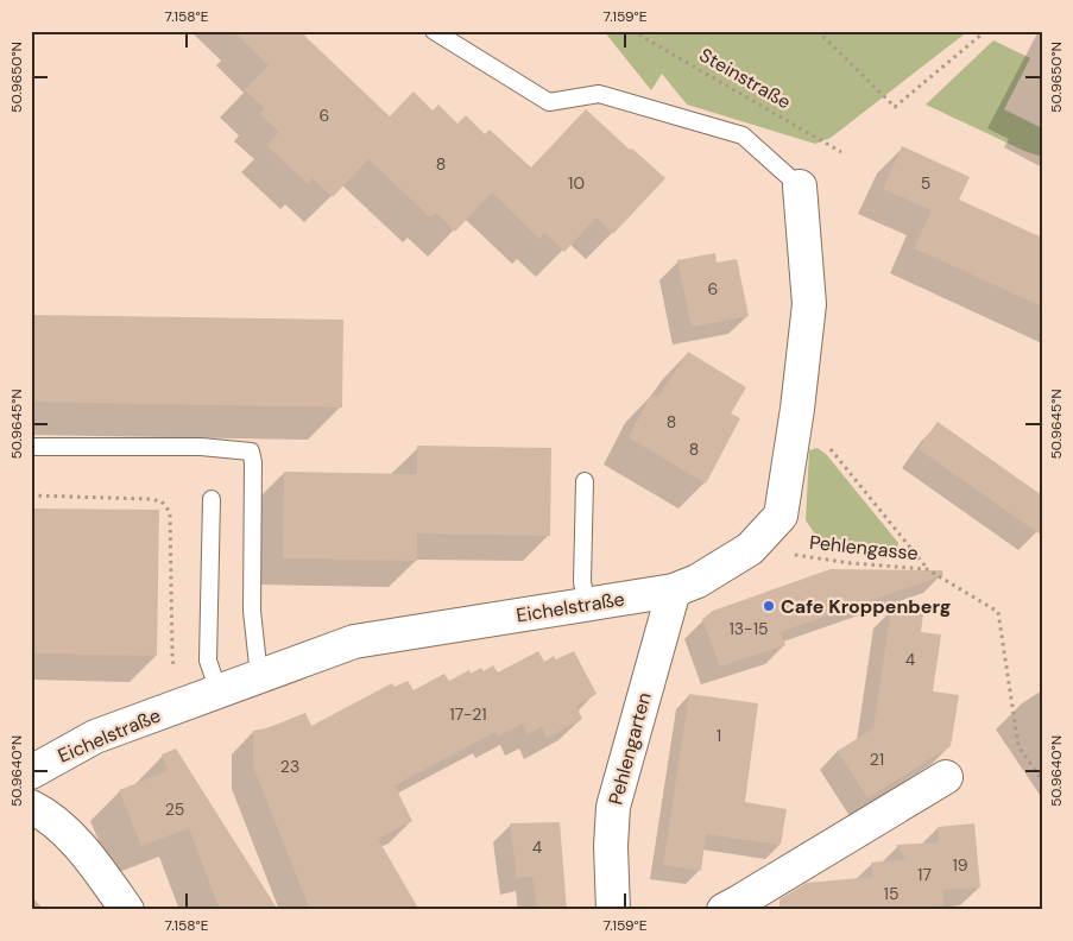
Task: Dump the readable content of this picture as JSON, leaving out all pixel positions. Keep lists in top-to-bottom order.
{
  "streets": {
    "street": ["Eichelstraße", "Pehlengarten"],
    "path": ["Steinstraße", "Pehlengasse"]
  },
  "crossings": [
    ["Pehlengasse", "Eichelstraße"],
    ["Eichelstraße", "Pehlengarten"]
  ],
  "places": ["Cafe Kroppenberg"],
  "house_numbers": [
    "6",
    "8",
    "10",
    "5",
    "6",
    "8",
    "8",
    "13-15",
    "4",
    "17-21",
    "1",
    "21",
    "23",
    "25",
    "4",
    "19",
    "17",
    "15"
  ],
  "coordinates": [
    "7.158°E",
    "7.159°E",
    "50.9650°N",
    "50.9645°N",
    "50.9640°N"
  ]
}
